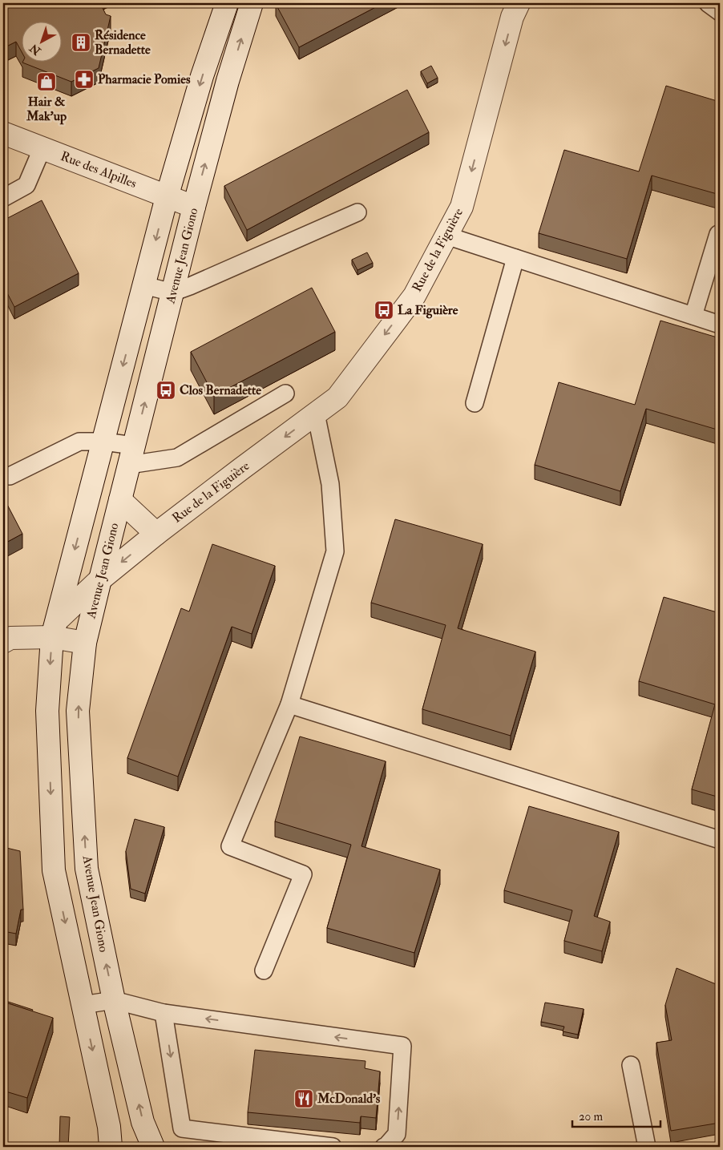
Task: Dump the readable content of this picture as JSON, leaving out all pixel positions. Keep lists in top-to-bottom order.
{
  "streets": {
    "main road": ["Rue des Alpilles", "Rue de la Figuière", "Avenue Jean Giono"]
  },
  "crossings": [
    ["Rue des Alpilles", "Avenue Jean Giono"],
    ["Rue de la Figuière", "Avenue Jean Giono"]
  ],
  "places": {
    "building": ["Résidence Bernadette"],
    "pharmacy": ["Pharmacie Pomies"],
    "shop": ["Hair & Mak'up"],
    "bus stop": ["La Figuière", "Clos Bernadette"],
    "restaurant": ["McDonald's"]
  },
  "scale_bar": "20 m",
  "north": "bottom left"
}
